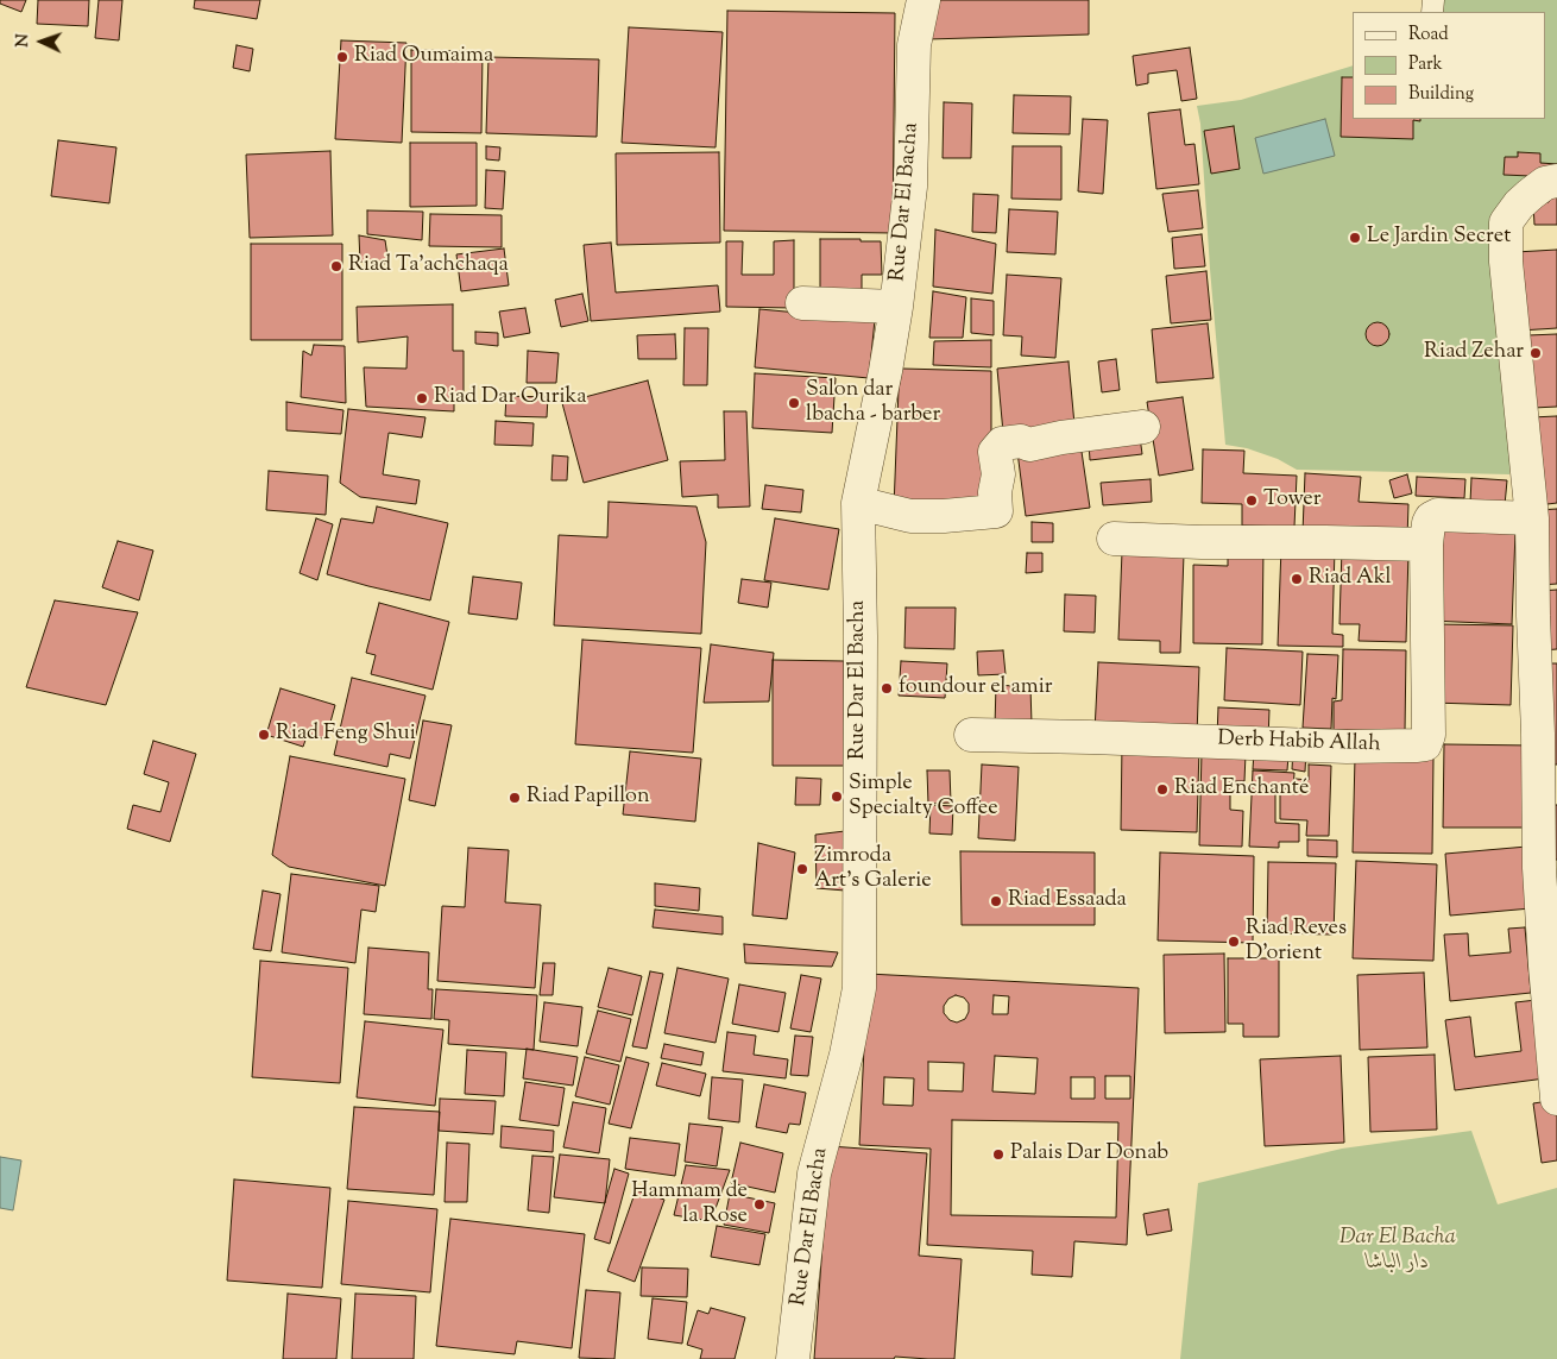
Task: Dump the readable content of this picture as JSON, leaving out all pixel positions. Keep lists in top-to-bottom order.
{
  "streets": {
    "street": ["Rue Dar El Bacha", "Derb Habib Allah"]
  },
  "parks": ["Dar El Bacha دار الباشا"],
  "places": [
    "Riad Oumaima",
    "Le Jardin Secret",
    "Riad Ta'achchaqa",
    "Riad Zehar",
    "Riad Dar Ourika",
    "Salon dar lbacha - barber",
    "Tower",
    "Riad Akl",
    "foundour el amir",
    "Riad Feng Shui",
    "Riad Enchanté",
    "Simple Specialty Coffee",
    "Riad Papillon",
    "Zimroda Art's Galerie",
    "Riad Essaada",
    "Riad Reves D'orient",
    "Palais Dar Donab",
    "Hammam de la Rose"
  ],
  "legend": ["Road", "Park", "Building"],
  "north": "left"
}
